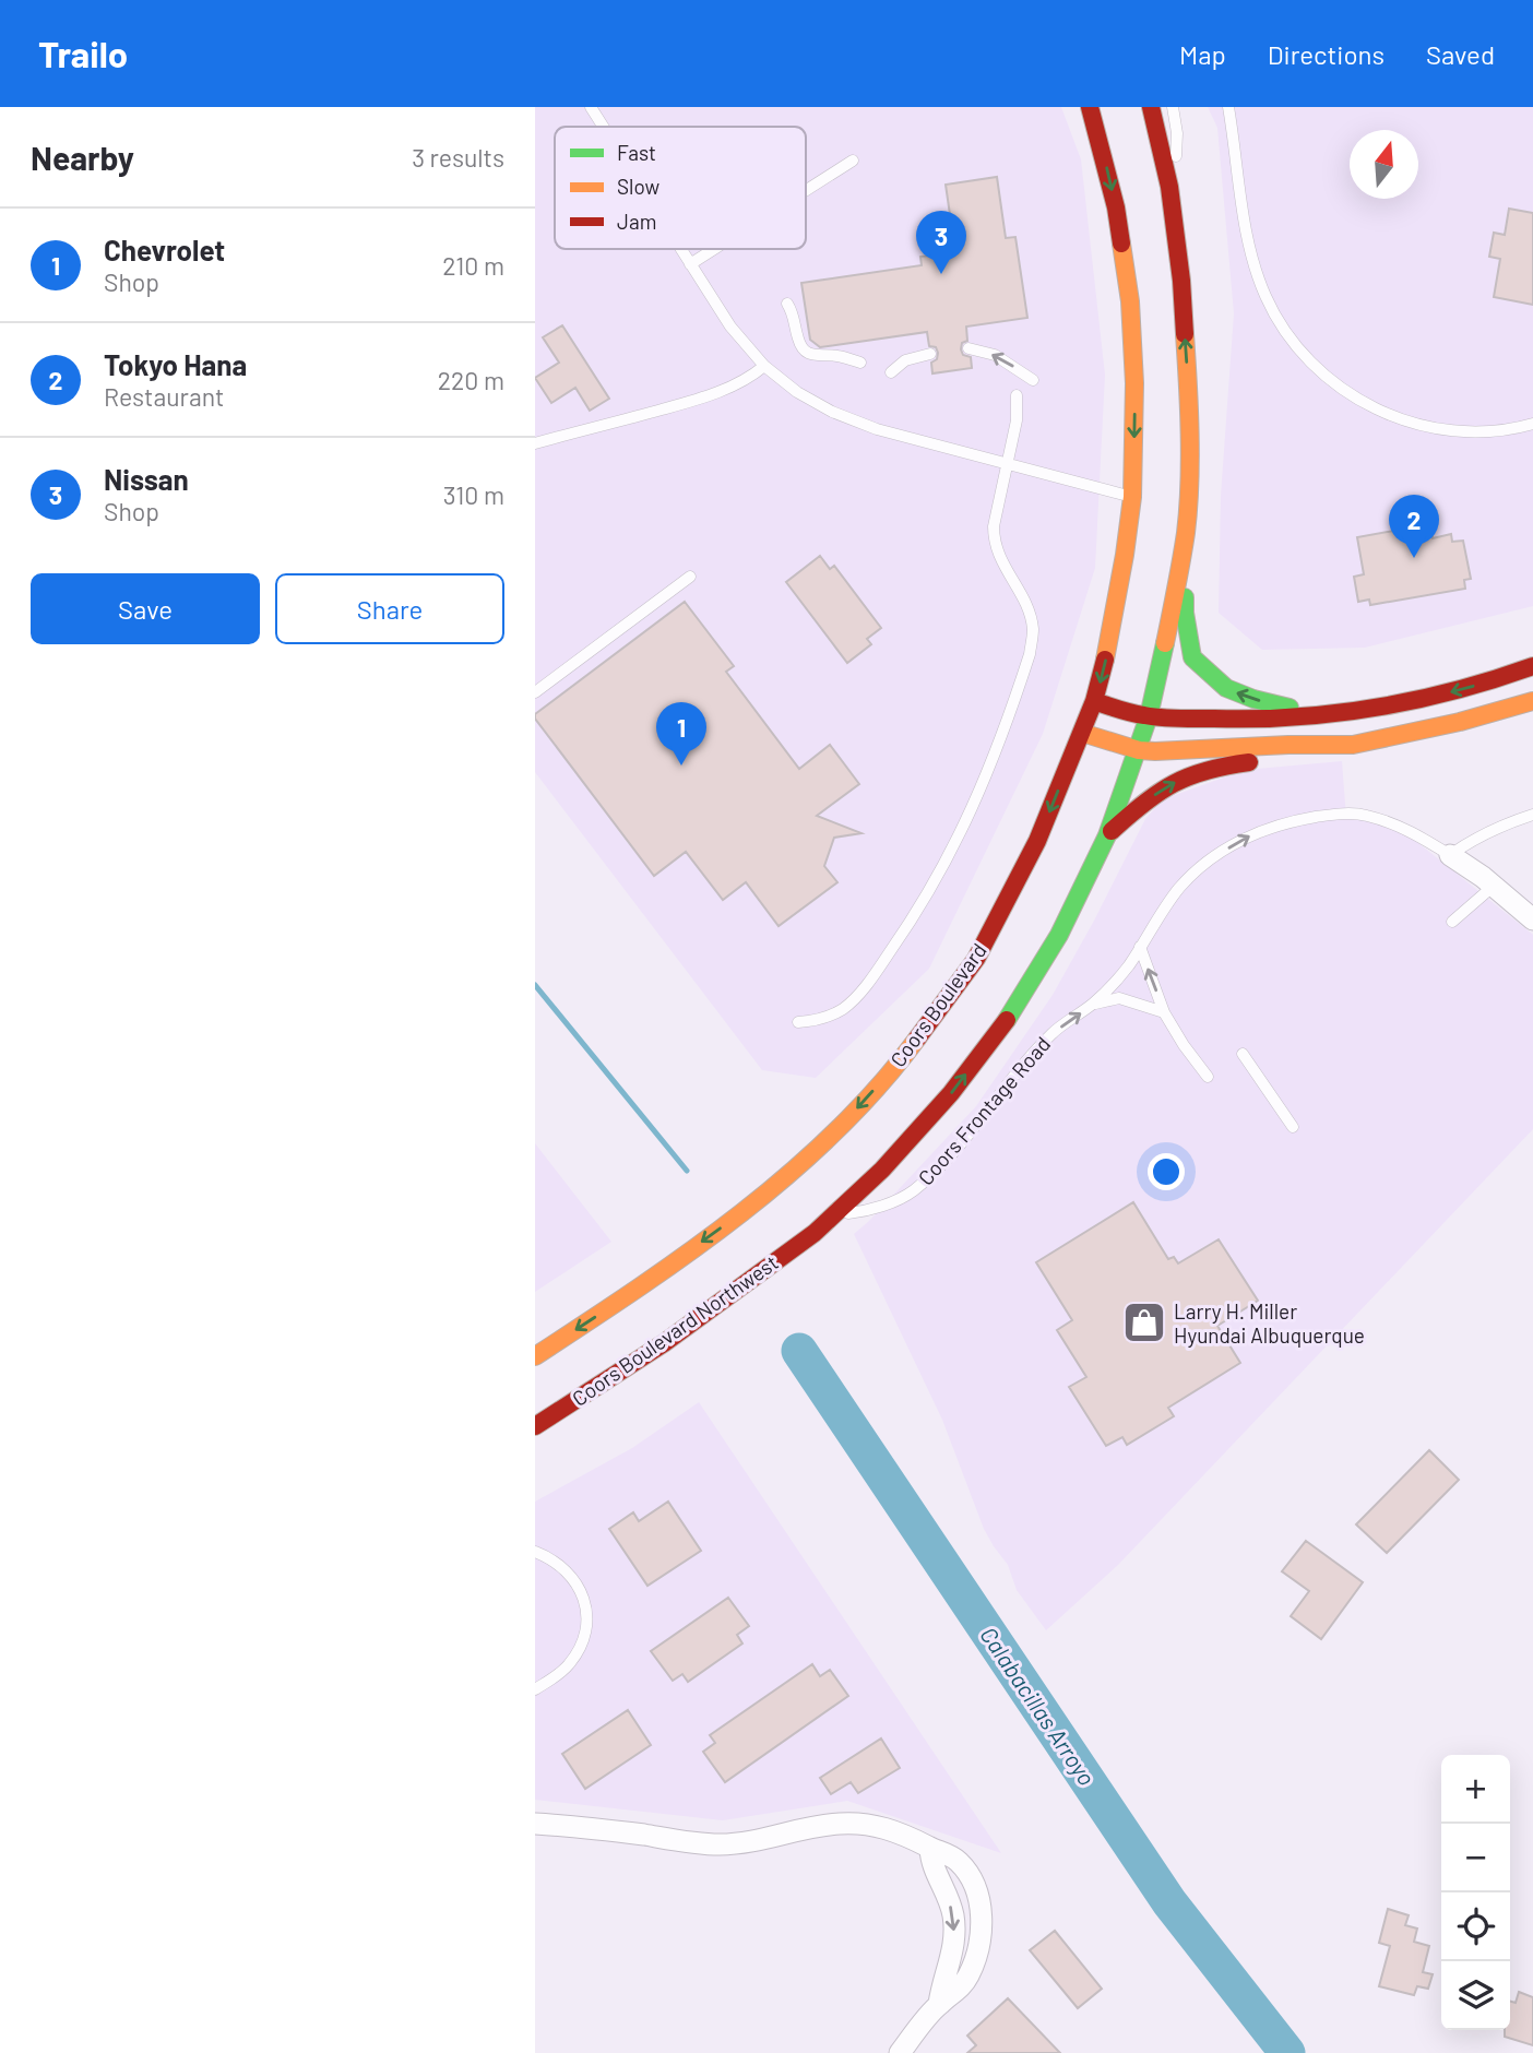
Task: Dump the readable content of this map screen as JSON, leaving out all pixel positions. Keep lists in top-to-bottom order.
{
  "streets": {
    "main road": ["Coors Boulevard", "Coors Boulevard Northwest"],
    "lane": ["Coors Frontage Road"]
  },
  "crossings": [
    ["Coors Frontage Road", "Coors Boulevard Northwest"]
  ],
  "one_way": ["Coors Frontage Road"],
  "water": ["Calabacillas Arroyo"],
  "places": {
    "shop": ["Larry H. Miller Hyundai Albuquerque"]
  },
  "legend": ["Fast", "Slow", "Jam"],
  "north": "top",
  "page": {
    "header": "Trailo",
    "nav": ["Map", "Directions", "Saved"],
    "heading": ["Nearby", "3 results"],
    "list": [
      {
        "mark": "1",
        "name": "Chevrolet",
        "note": "Shop",
        "value": "210 m"
      },
      {
        "mark": "2",
        "name": "Tokyo Hana",
        "note": "Restaurant",
        "value": "220 m"
      },
      {
        "mark": "3",
        "name": "Nissan",
        "note": "Shop",
        "value": "310 m"
      }
    ],
    "pins": ["3", "2", "1"],
    "buttons": ["Save", "Share"],
    "map_buttons": ["+", "−"]
  }
}
